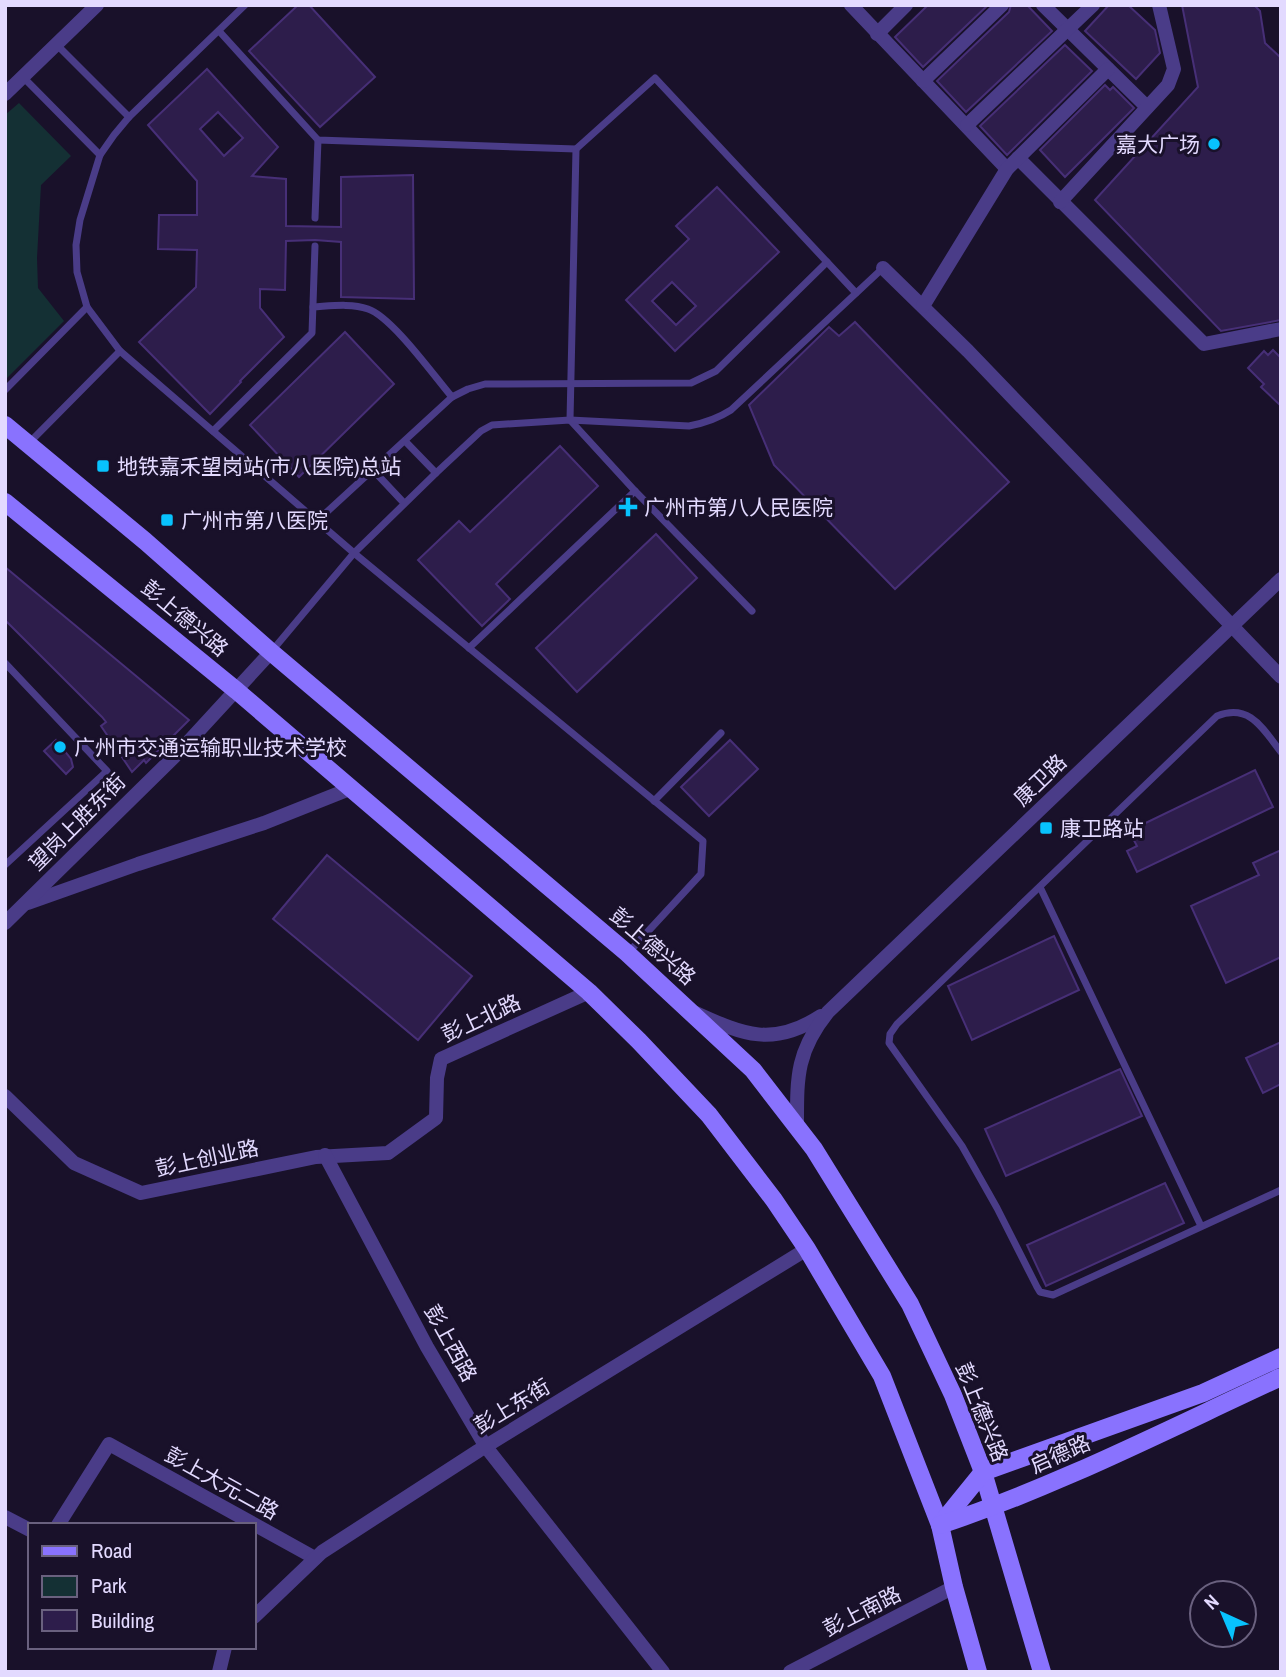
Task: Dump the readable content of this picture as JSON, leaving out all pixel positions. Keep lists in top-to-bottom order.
{
  "streets": {
    "street": [
      "彭上德兴路",
      "康卫路",
      "望岗上胜东街",
      "彭上北路",
      "彭上创业路",
      "彭上西路",
      "彭上东街",
      "启德路",
      "彭上大元二路",
      "彭上南路"
    ]
  },
  "crossings": [
    ["彭上德兴路", "望岗上胜东街"],
    ["彭上德兴路", "彭上北路"],
    ["彭上德兴路", "彭上东街"],
    ["彭上德兴路", "启德路"],
    ["彭上德兴路", "彭上南路"],
    ["彭上北路", "彭上创业路"],
    ["彭上北路", "彭上西路"],
    ["彭上创业路", "彭上西路"],
    ["彭上西路", "彭上东街"],
    ["彭上东街", "彭上大元二路"]
  ],
  "places": {
    "other": ["嘉大广场", "广州市交通运输职业技术学校"],
    "transit": ["地铁嘉禾望岗站(市八医院)总站", "广州市第八医院", "康卫路站"],
    "health": ["广州市第八人民医院"]
  },
  "legend": ["Road", "Park", "Building"],
  "north": "top left"
}
